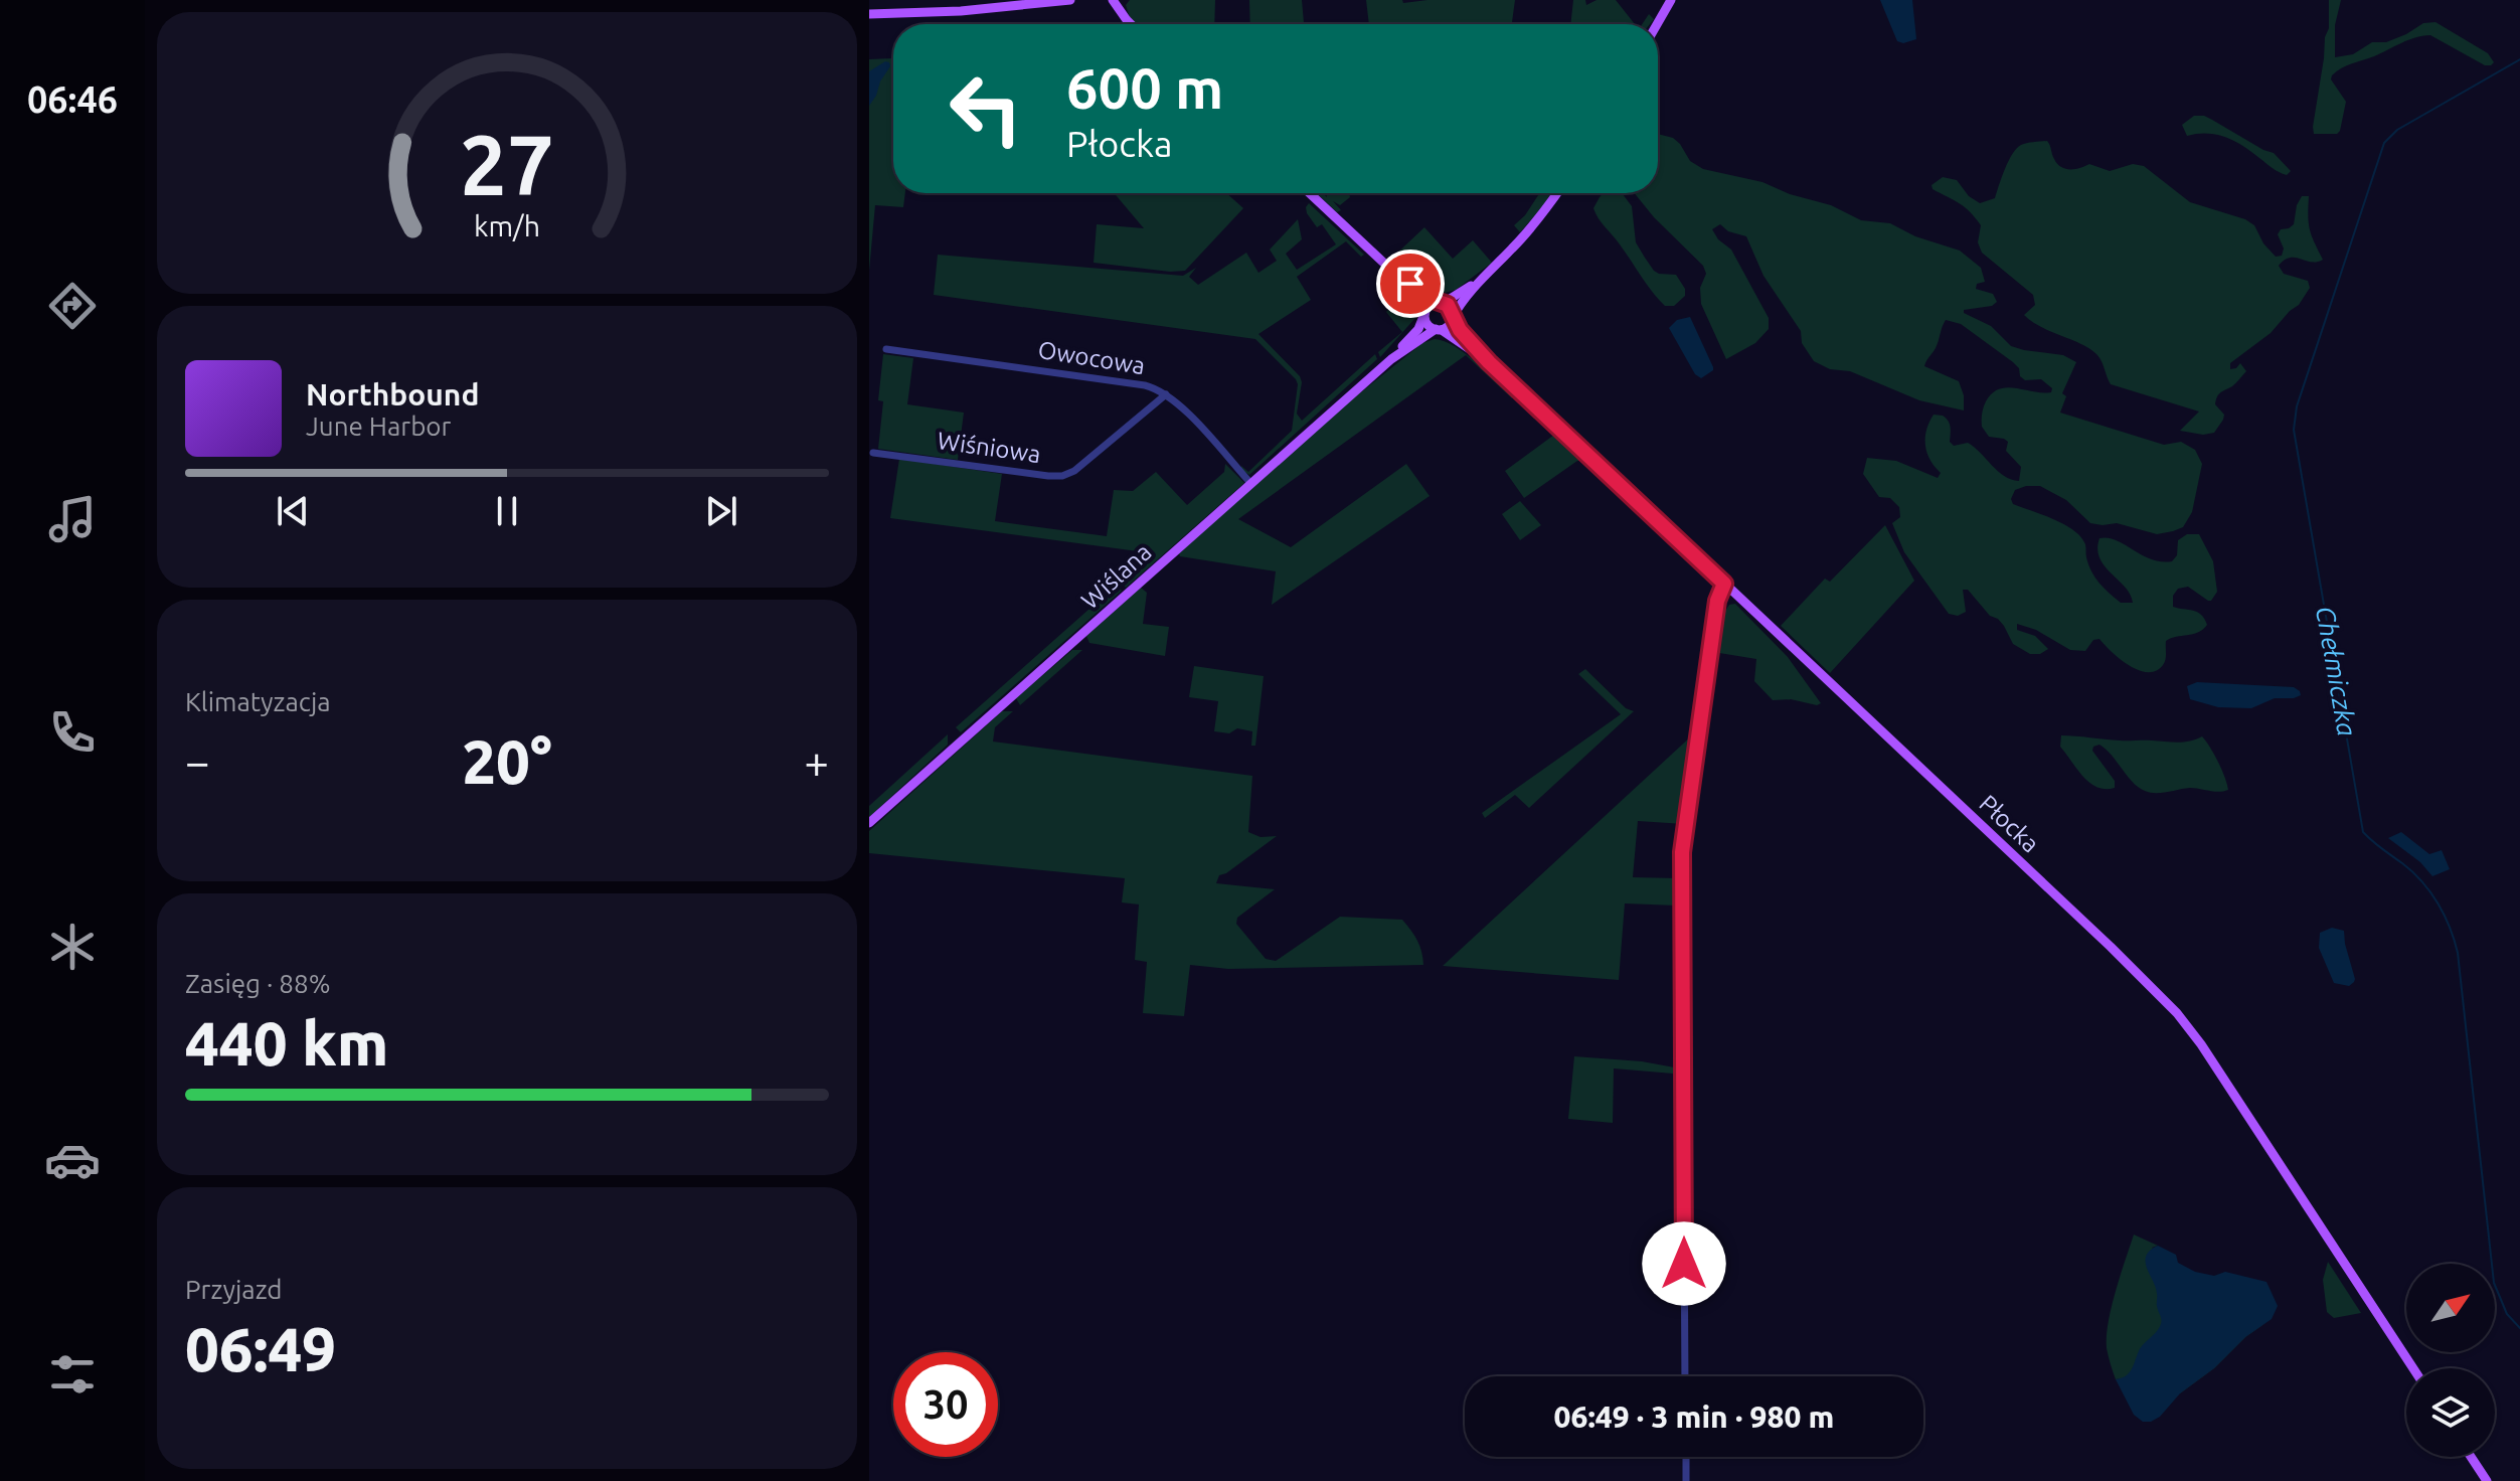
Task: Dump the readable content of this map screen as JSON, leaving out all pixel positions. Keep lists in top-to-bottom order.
{
  "streets": {
    "main road": ["Wiślana", "Płocka"],
    "street": ["Owocowa", "Wiśniowa"]
  },
  "crossings": [
    ["Owocowa", "Wiśniowa"],
    ["Owocowa", "Wiślana"],
    ["Wiślana", "Płocka"]
  ],
  "water": ["Chełmiczka"],
  "north": "top right",
  "page": {
    "tabs": "06:46",
    "turn": ["600 m", "Płocka"],
    "song": ["Northbound", "June Harbor"],
    "tile": [
      "Klimatyzacja",
      ["Zasięg · 88%", "440 km"],
      ["Przyjazd", "06:49"]
    ],
    "heat": ["−", "20°", "+"],
    "limit": "30",
    "trip": "06:49 · 3 min · 980 m",
    "gauge": ["27", "km/h"]
  }
}
